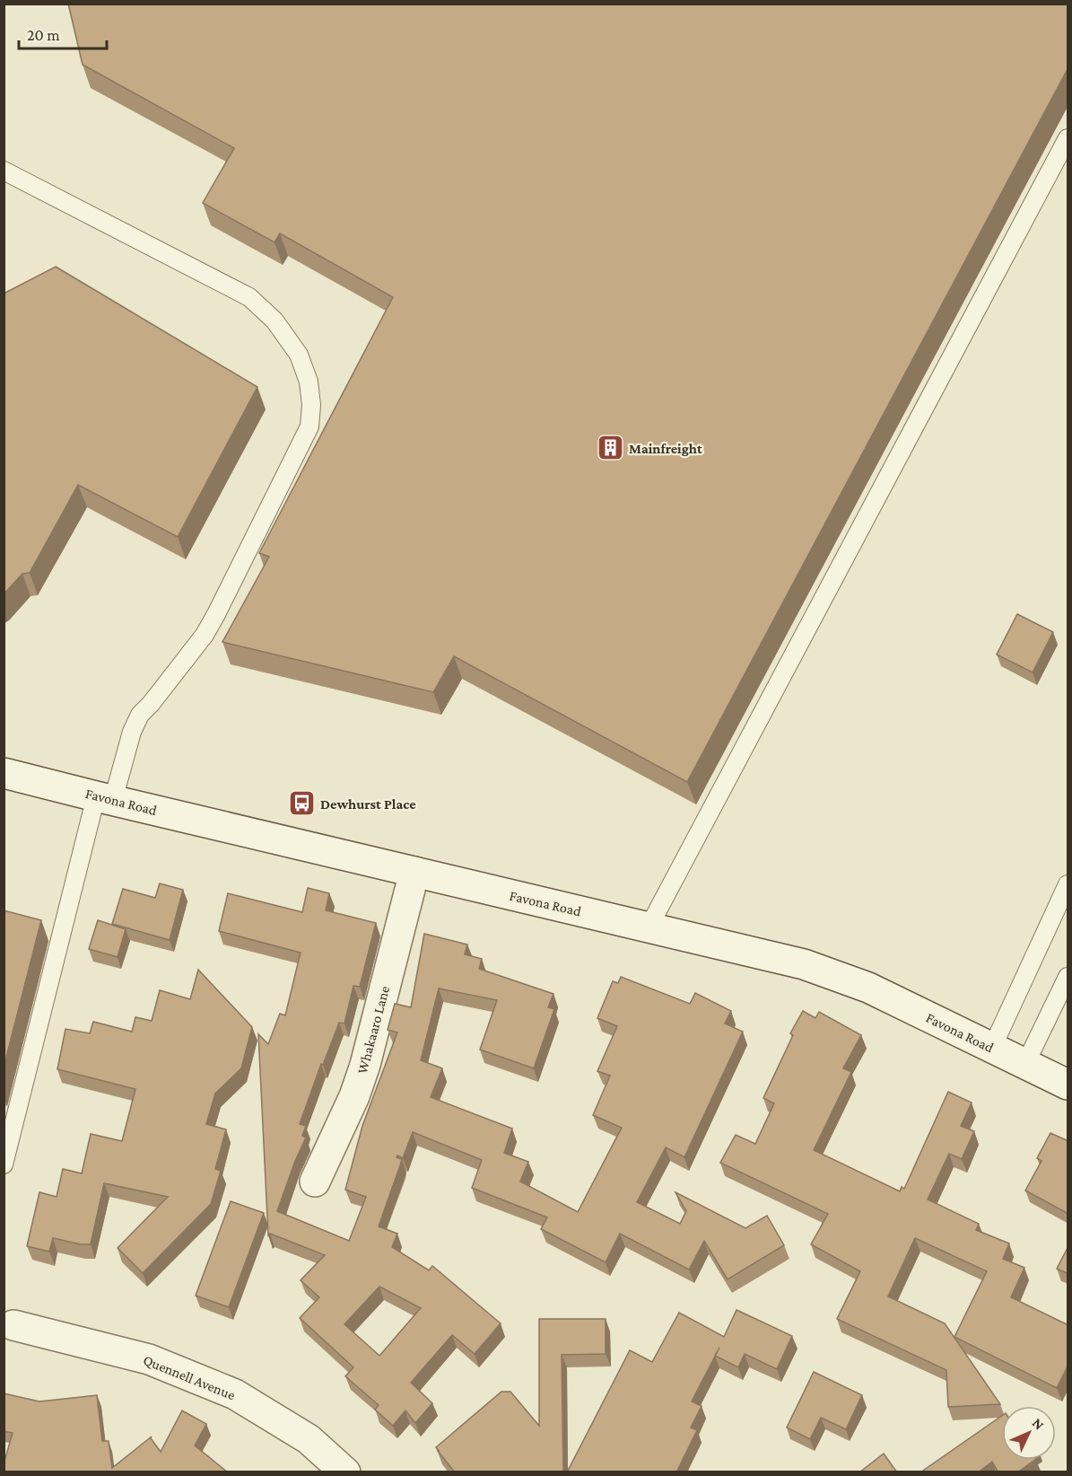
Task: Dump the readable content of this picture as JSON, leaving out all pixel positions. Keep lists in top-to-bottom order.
{
  "streets": {
    "main road": ["Favona Road", "Whakaaro Lane", "Quennell Avenue"]
  },
  "crossings": [
    ["Favona Road", "Whakaaro Lane"]
  ],
  "places": {
    "building": ["Mainfreight"],
    "bus stop": ["Dewhurst Place"]
  },
  "scale_bar": "20 m",
  "north": "top right"
}
